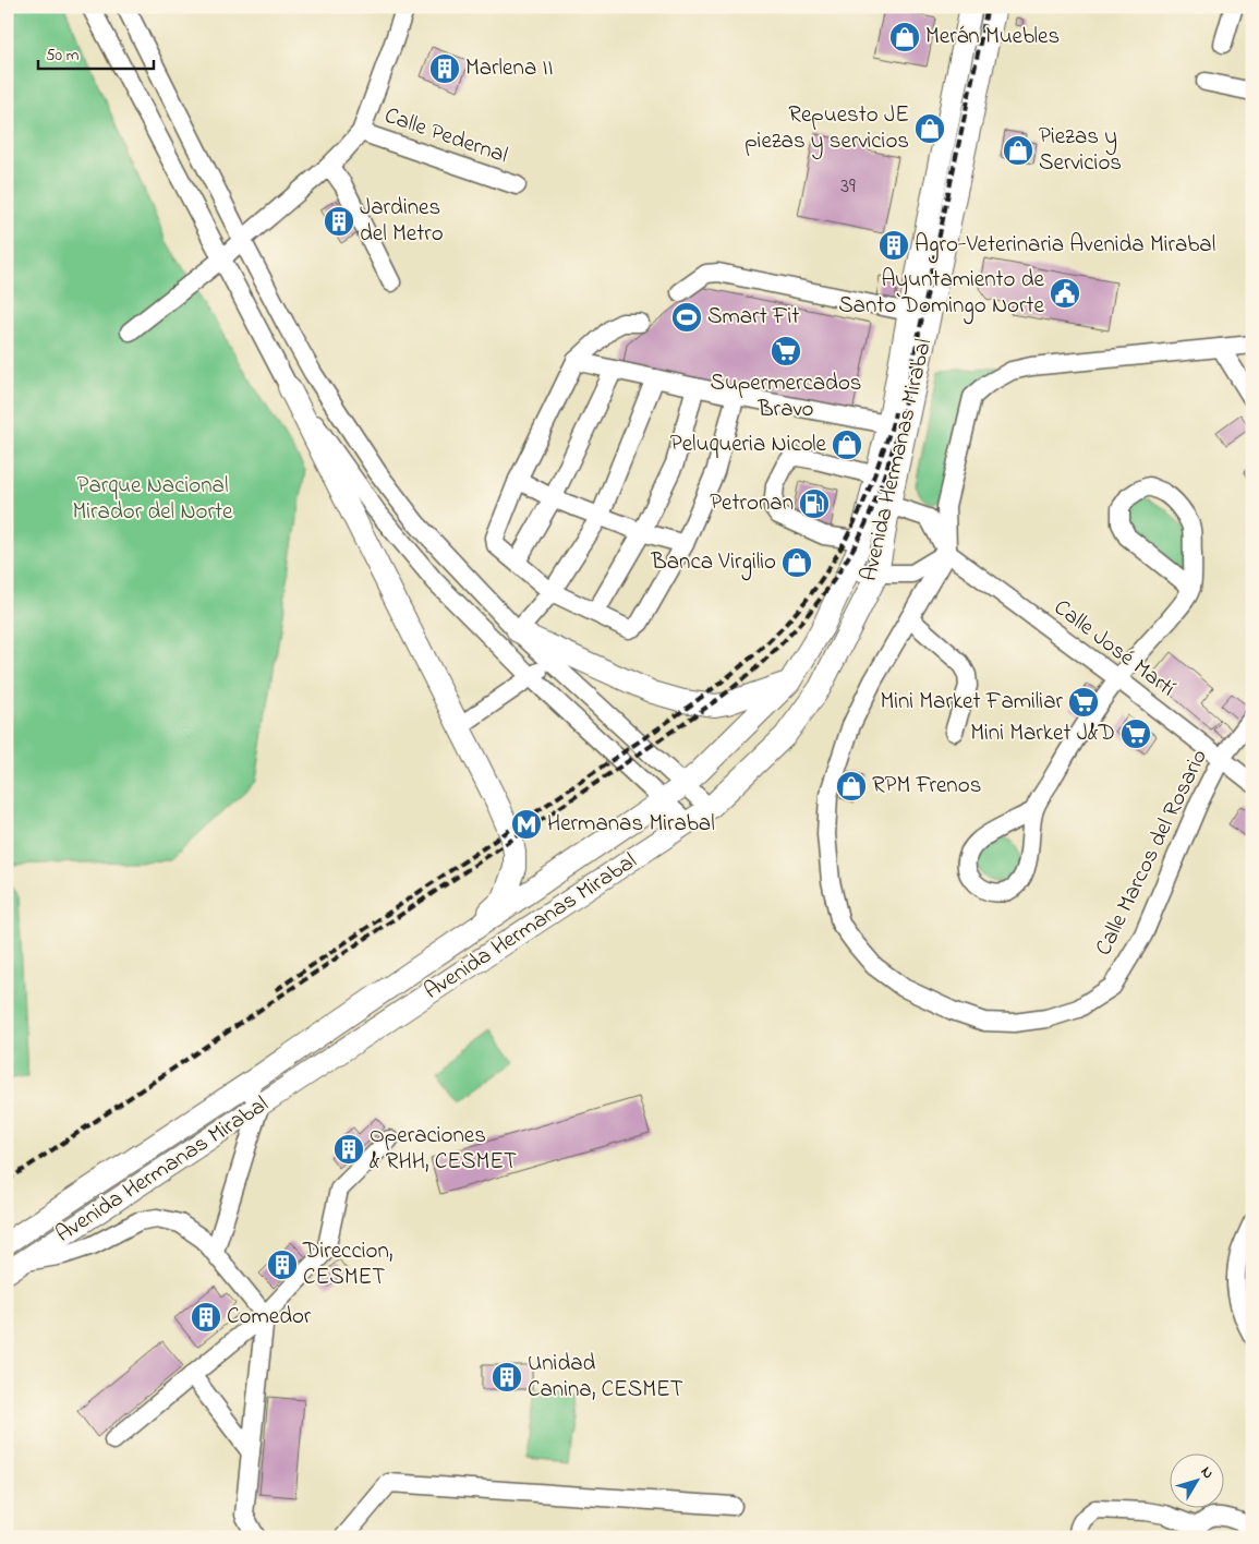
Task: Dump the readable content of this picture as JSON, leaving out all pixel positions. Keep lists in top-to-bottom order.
{
  "streets": {
    "main road": ["Avenida Hermanas Mirabal"],
    "street": ["Calle Pedernal", "Calle José Martí", "Calle Marcos del Rosario"]
  },
  "crossings": [
    ["Calle José Martí", "Calle Marcos del Rosario"]
  ],
  "parks": ["Parque Nacional Mirador del Norte"],
  "places": {
    "shop": [
      "Merán Muebles",
      "Repuesto JE piezas y servicios",
      "Piezas y Servicios",
      "Peluqueria Nicole",
      "Banca Virgilio",
      "RPM Frenos"
    ],
    "building": [
      "Marlena II",
      "Jardines del Metro",
      "Agro-Veterinaria Avenida Mirabal",
      "Operaciones & RHH, CESMET",
      "Direccion, CESMET",
      "Comedor",
      "Unidad Canina, CESMET"
    ],
    "public building": ["Ayuntamiento de Santo Domingo Norte"],
    "sports": ["Smart Fit"],
    "supermarket": ["Supermercados Bravo", "Mini Market Familiar", "Mini Market J&D"],
    "fuel station": ["Petronan"],
    "metro station": ["Hermanas Mirabal"]
  },
  "house_numbers": ["39"],
  "scale_bar": "50 m",
  "north": "top right"
}
